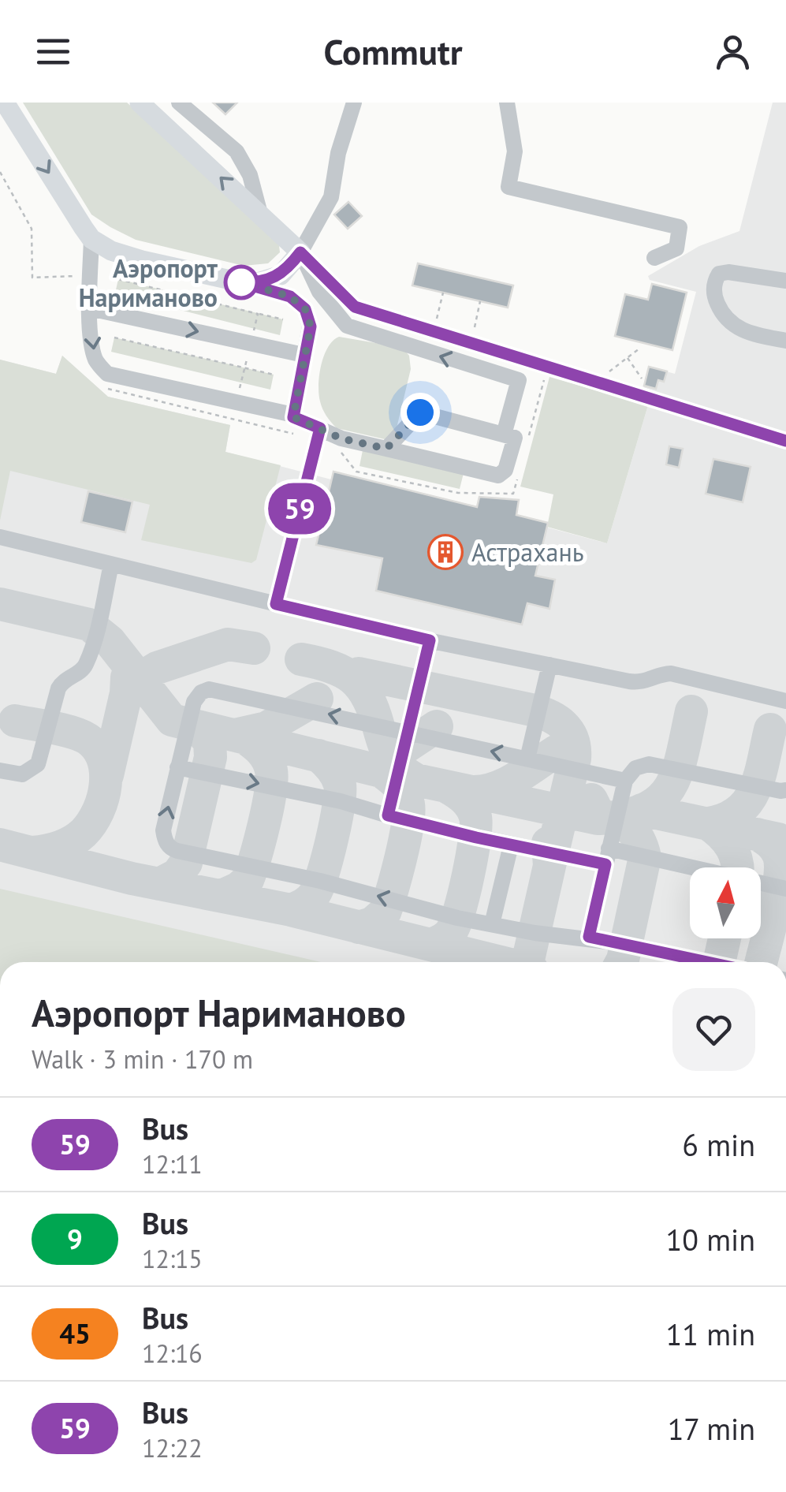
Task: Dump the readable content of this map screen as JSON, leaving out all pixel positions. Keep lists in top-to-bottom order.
{
  "places": {
    "other": ["Аэропорт Нариманово"],
    "building": ["Астрахань"]
  },
  "lines": ["bus line 59"],
  "north": "top",
  "page": {
    "header": "Commutr",
    "on_map": "59",
    "heading": ["Аэропорт Нариманово", "Walk · 3 min · 170 m"],
    "list": [
      {
        "mark": "59",
        "name": "Bus",
        "note": "12:11",
        "value": "6 min"
      },
      {
        "mark": "9",
        "name": "Bus",
        "note": "12:15",
        "value": "10 min"
      },
      {
        "mark": "45",
        "name": "Bus",
        "note": "12:16",
        "value": "11 min"
      },
      {
        "mark": "59",
        "name": "Bus",
        "note": "12:22",
        "value": "17 min"
      }
    ]
  }
}
